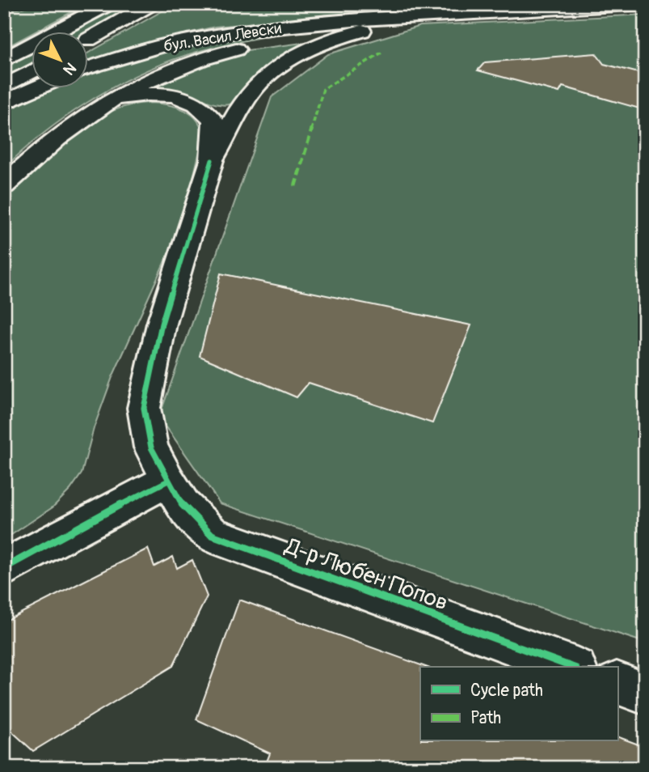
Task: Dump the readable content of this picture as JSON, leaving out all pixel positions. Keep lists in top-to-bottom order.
{
  "streets": {
    "main road": ["бул. Васил Левски", "Д-р Любен Попов"]
  },
  "legend": ["Cycle path", "Path"],
  "north": "bottom right"
}
